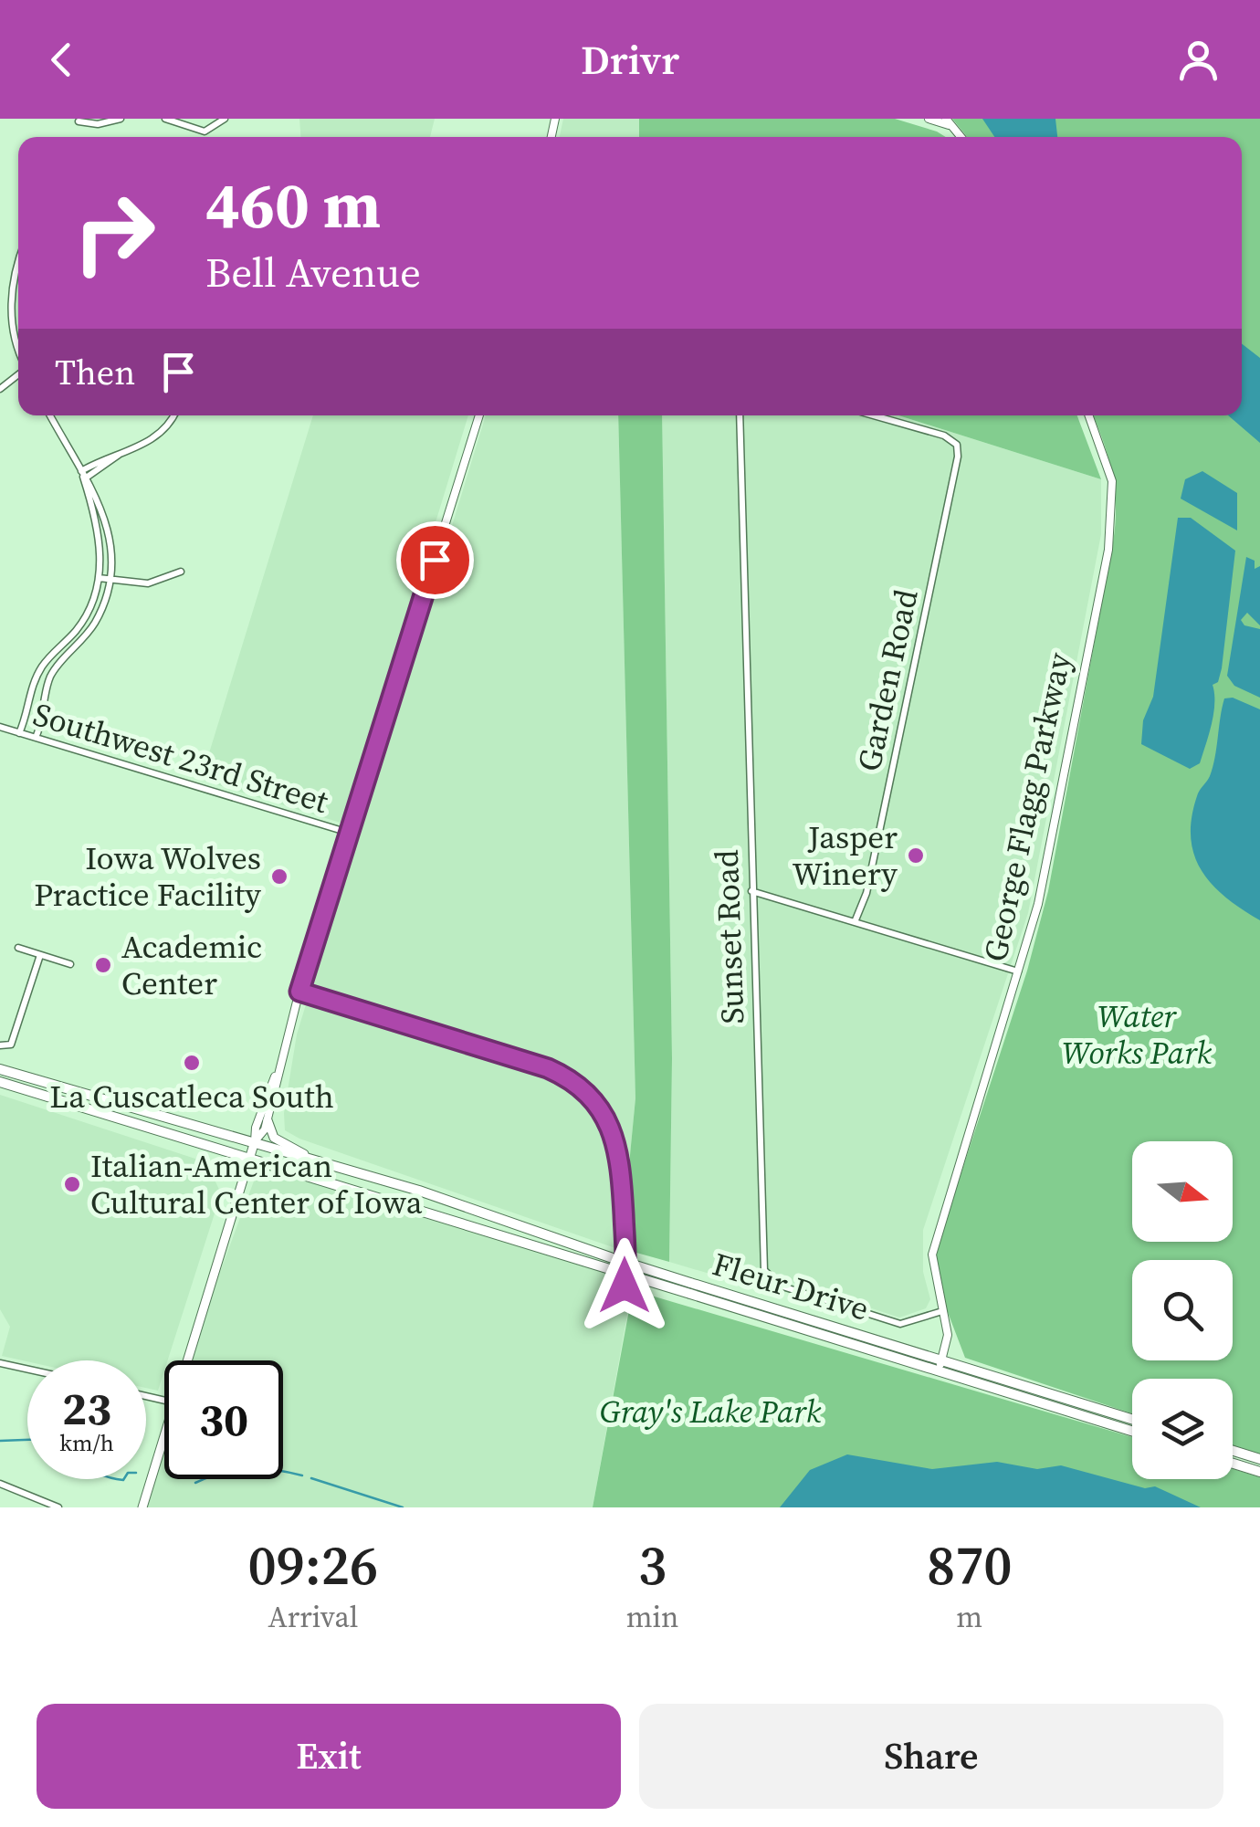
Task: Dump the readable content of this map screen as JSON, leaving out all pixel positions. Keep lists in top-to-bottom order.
{
  "streets": {
    "main road": ["Fleur Drive"],
    "street": [
      "Garden Road",
      "Southwest 23rd Street",
      "George Flagg Parkway",
      "Sunset Road"
    ]
  },
  "crossings": [
    ["George Flagg Parkway", "Sunset Road"],
    ["George Flagg Parkway", "Fleur Drive"]
  ],
  "parks": ["Water Works Park", "Gray's Lake Park"],
  "places": [
    "Jasper Winery",
    "Iowa Wolves Practice Facility",
    "Academic Center",
    "La Cuscatleca South",
    "Italian-American Cultural Center of Iowa"
  ],
  "north": "right",
  "page": {
    "header": "Drivr",
    "turn": ["460 m", "Bell Avenue"],
    "then": "Then",
    "speed": "23 km/h",
    "limit": "30",
    "eta": [
      "09:26",
      "Arrival",
      "3",
      "min",
      "870",
      "m"
    ],
    "buttons": ["Exit", "Share"]
  }
}
